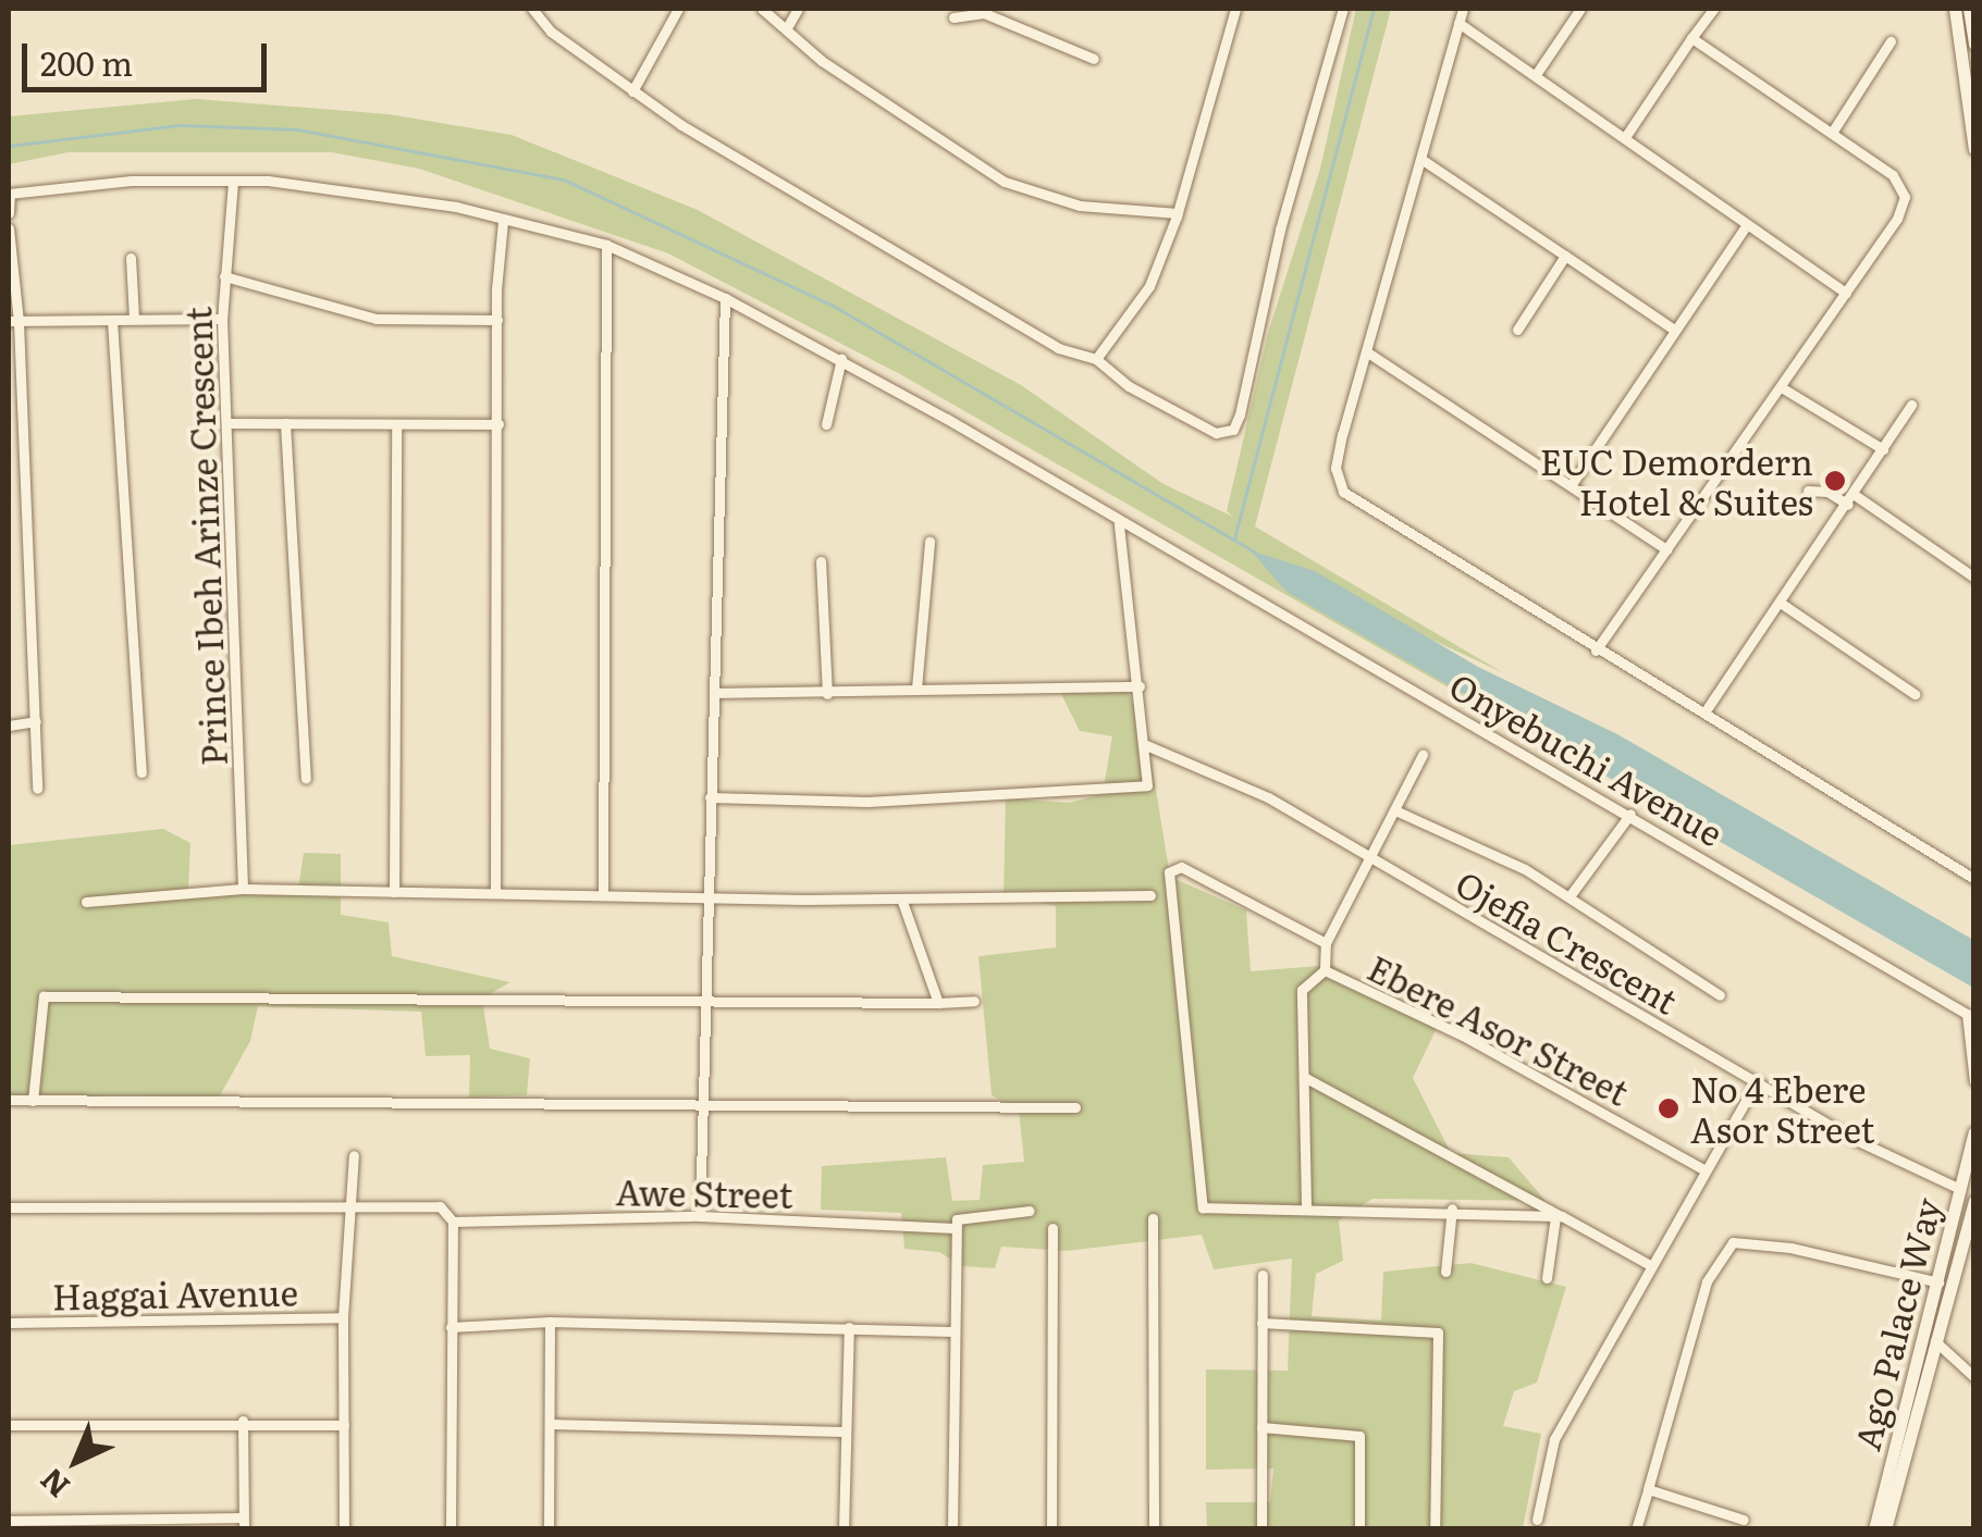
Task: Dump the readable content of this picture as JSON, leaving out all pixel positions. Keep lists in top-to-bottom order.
{
  "streets": {
    "main road": ["Ago Palace Way"],
    "street": [
      "Prince Ibeh Arinze Crescent",
      "Onyebuchi Avenue",
      "Ojefia Crescent",
      "Ebere Asor Street",
      "Awe Street",
      "Haggai Avenue"
    ]
  },
  "crossings": [
    ["Prince Ibeh Arinze Crescent", "Onyebuchi Avenue"],
    ["Ojefia Crescent", "Ago Palace Way"]
  ],
  "places": ["EUC Demordern Hotel & Suites", "No 4 Ebere Asor Street"],
  "scale_bar": "200 m",
  "north": "bottom left"
}
